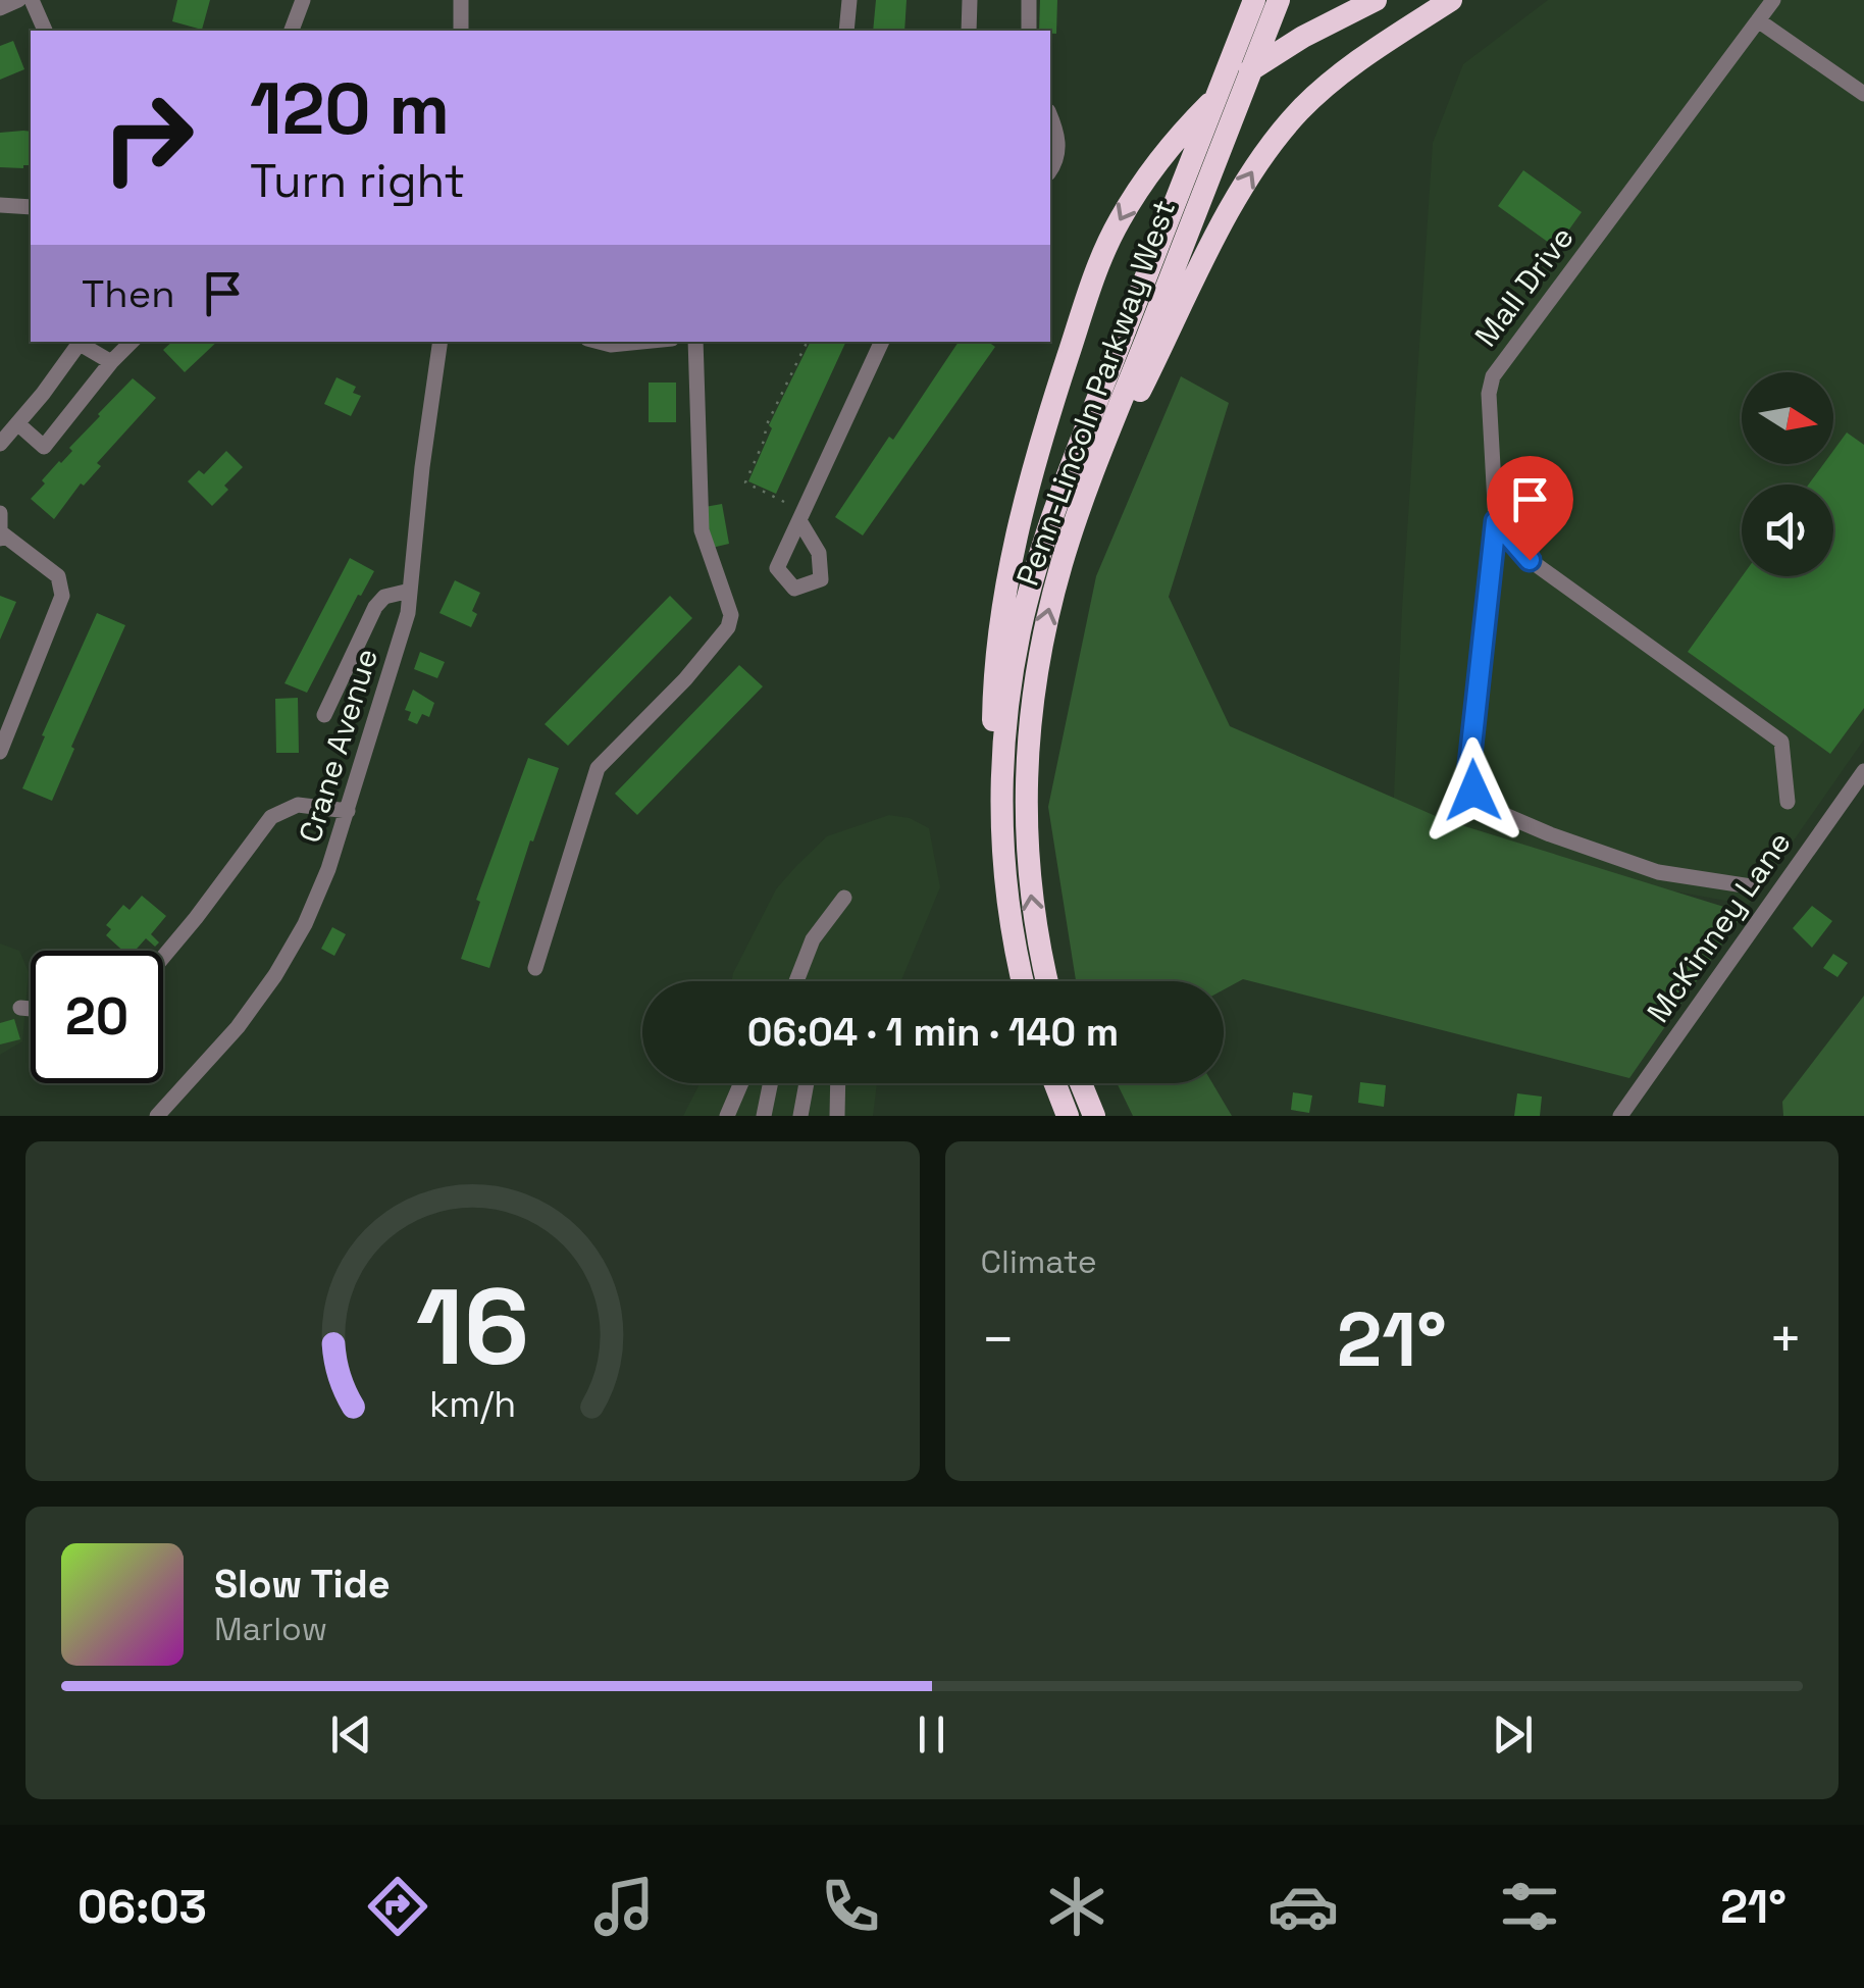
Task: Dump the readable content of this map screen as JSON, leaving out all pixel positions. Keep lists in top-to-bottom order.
{
  "streets": {
    "highway": ["Penn-Lincoln Parkway West"],
    "street": ["Mall Drive", "Crane Avenue", "McKinney Lane"]
  },
  "north": "right",
  "page": {
    "turn": ["120 m", "Turn right"],
    "then": "Then",
    "limit": "20",
    "trip": "06:04 · 1 min · 140 m",
    "tile": "Climate",
    "heat": ["−", "21°", "+"],
    "song": ["Slow Tide", "Marlow"],
    "tabs": ["06:03", "21°"],
    "gauge": ["16", "km/h"]
  }
}
